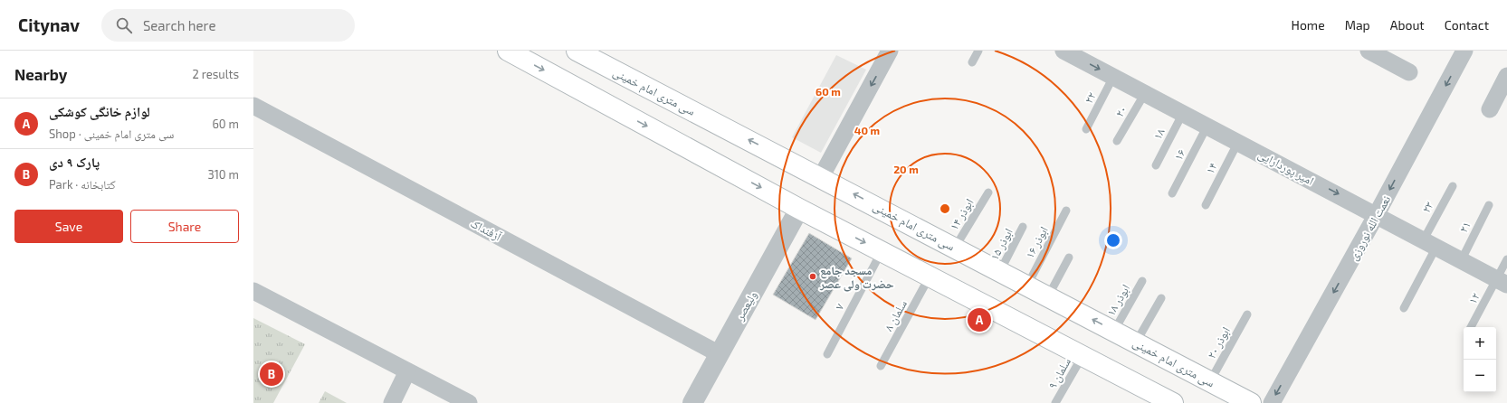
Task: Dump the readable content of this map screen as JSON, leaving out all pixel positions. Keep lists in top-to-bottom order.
{
  "streets": {
    "main road": ["سی متری امام خمینی"],
    "street": [
      "امیر پوردارایی",
      "نعمت الله نوروزی",
      "آزفنداک",
      "وليعصر"
    ],
    "lane": [
      "۲۲",
      "۲۰",
      "۱۸",
      "۱۶",
      "۱۴",
      "۲۳",
      "ابوذر ۱۴",
      "۲۱",
      "ابوذر ۱۶",
      "ابوذر ۱۵",
      "۱۲",
      "ابوذر ۱۸",
      "۷",
      "سلمان ۸",
      "ابوذر ۲۰",
      "سلمان ۹"
    ]
  },
  "crossings": [
    ["سی متری امام خمینی", "ابوذر ۱۴"],
    ["سی متری امام خمینی", "ابوذر ۱۶"],
    ["سی متری امام خمینی", "ابوذر ۱۵"],
    ["سی متری امام خمینی", "ابوذر ۱۸"],
    ["سی متری امام خمینی", "ابوذر ۲۰"],
    ["۲۲", "امیر پوردارایی"],
    ["۲۰", "امیر پوردارایی"],
    ["۱۸", "امیر پوردارایی"],
    ["۱۶", "امیر پوردارایی"],
    ["امیر پوردارایی", "۱۴"],
    ["امیر پوردارایی", "۲۳"],
    ["امیر پوردارایی", "۲۱"],
    ["امیر پوردارایی", "نعمت الله نوروزی"],
    ["امیر پوردارایی", "۱۲"],
    ["آزفنداک", "وليعصر"]
  ],
  "one_way": ["امیر پوردارایی", "نعمت الله نوروزی"],
  "places": ["مسجد جامع حضرت ولی عصر"],
  "page": {
    "header": "Citynav",
    "search": "Search here",
    "nav": [
      "Home",
      "Map",
      "About",
      "Contact"
    ],
    "heading": ["Nearby", "2 results"],
    "list": [
      {
        "mark": "A",
        "name": "لوازم خانگی کوشکی",
        "note": "Shop · سی متری امام خمینی",
        "value": "60 m"
      },
      {
        "mark": "B",
        "name": "پارک ۹ دی",
        "note": "Park · کتابخانه",
        "value": "310 m"
      }
    ],
    "buttons": ["Save", "Share"],
    "pins": ["A", "B"],
    "map_buttons": ["+", "−"]
  },
  "rings": ["60 m", "40 m", "20 m"]
}
